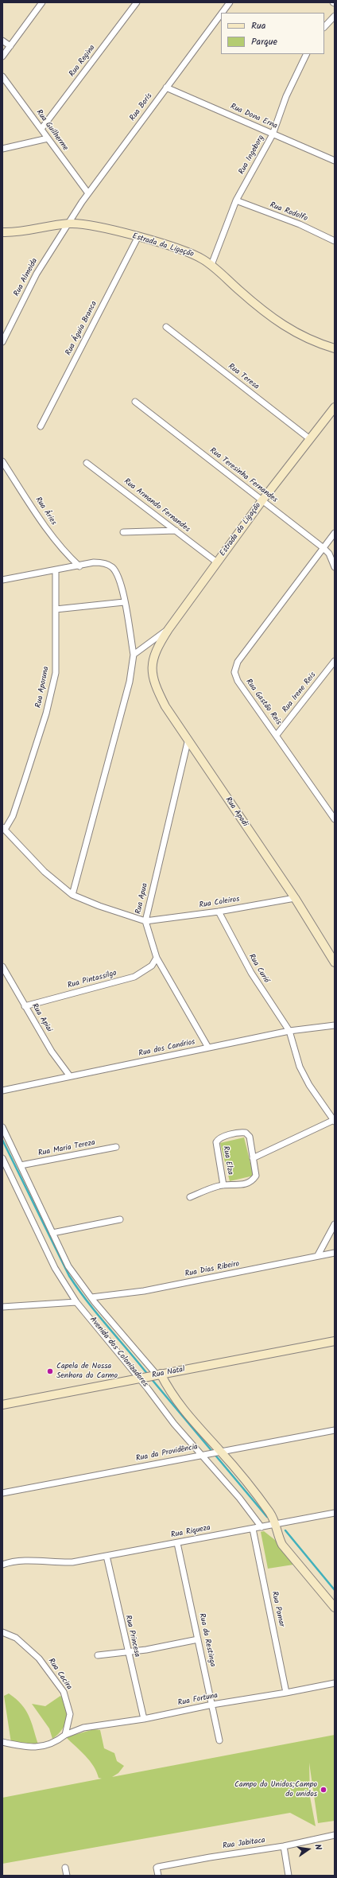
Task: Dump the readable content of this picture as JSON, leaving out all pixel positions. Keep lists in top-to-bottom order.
{
  "streets": {
    "street": [
      "Rua Regina",
      "Rua Boris",
      "Rua Dona Erna",
      "Rua Guilherme",
      "Rua Ingeborg",
      "Rua Rodolfo",
      "Estrada da Ligação",
      "Rua Almeida",
      "Rua Águia Branca",
      "Rua Teresa",
      "Rua Teresinha Fernandes",
      "Rua Armando Fernandes",
      "Rua Áries",
      "Rua Aporuna",
      "Rua Irene Reis",
      "Rua Gastão Reis",
      "Rua Apodi",
      "Rua Apua",
      "Rua Coleiros",
      "Rua Curió",
      "Rua Pintassilgo",
      "Rua Apiai",
      "Rua dos Canários",
      "Rua Maria Tereza",
      "Rua Elza",
      "Rua Dias Ribeiro",
      "Avenida dos Colonizadores",
      "Rua Natal",
      "Rua da Providência",
      "Rua Riqueza",
      "Rua Pomar",
      "Rua Princesa",
      "Rua da Restinga",
      "Rua Cacira",
      "Rua Fortuna",
      "Rua Jabitaca"
    ]
  },
  "crossings": [
    ["Rua Regina", "Rua Guilherme"],
    ["Rua Boris", "Rua Dona Erna"],
    ["Rua Boris", "Rua Guilherme"],
    ["Rua Boris", "Estrada da Ligação"],
    ["Rua Boris", "Rua Almeida"],
    ["Rua Dona Erna", "Rua Ingeborg"],
    ["Rua Ingeborg", "Rua Rodolfo"],
    ["Rua Ingeborg", "Estrada da Ligação"],
    ["Estrada da Ligação", "Rua Almeida"],
    ["Estrada da Ligação", "Rua Águia Branca"],
    ["Estrada da Ligação", "Rua Teresa"],
    ["Estrada da Ligação", "Rua Teresinha Fernandes"],
    ["Estrada da Ligação", "Rua Armando Fernandes"],
    ["Estrada da Ligação", "Rua Apodi"],
    ["Rua Teresinha Fernandes", "Rua Gastão Reis"],
    ["Rua Aporuna", "Rua Apua"],
    ["Rua Aporuna", "Rua Coleiros"],
    ["Rua Irene Reis", "Rua Gastão Reis"],
    ["Rua Apodi", "Rua Apua"],
    ["Rua Apodi", "Rua Coleiros"],
    ["Rua Apua", "Rua Coleiros"],
    ["Rua Apua", "Rua Pintassilgo"],
    ["Rua Apua", "Rua dos Canários"],
    ["Rua Coleiros", "Rua Curió"],
    ["Rua Curió", "Rua dos Canários"],
    ["Rua Pintassilgo", "Rua Apiai"],
    ["Rua Apiai", "Rua dos Canários"],
    ["Rua Maria Tereza", "Avenida dos Colonizadores"],
    ["Rua Dias Ribeiro", "Avenida dos Colonizadores"],
    ["Avenida dos Colonizadores", "Rua Natal"],
    ["Avenida dos Colonizadores", "Rua da Providência"],
    ["Avenida dos Colonizadores", "Rua Riqueza"],
    ["Rua Riqueza", "Rua Pomar"],
    ["Rua Riqueza", "Rua Princesa"],
    ["Rua Riqueza", "Rua da Restinga"],
    ["Rua Pomar", "Rua Fortuna"],
    ["Rua Princesa", "Rua Fortuna"],
    ["Rua da Restinga", "Rua Fortuna"],
    ["Rua Cacira", "Rua Fortuna"]
  ],
  "places": ["Capela de Nossa Senhora do Carmo", "Campo do Unidos;Campo do unidos"],
  "legend": ["Rua", "Parque"],
  "north": "right"
}
